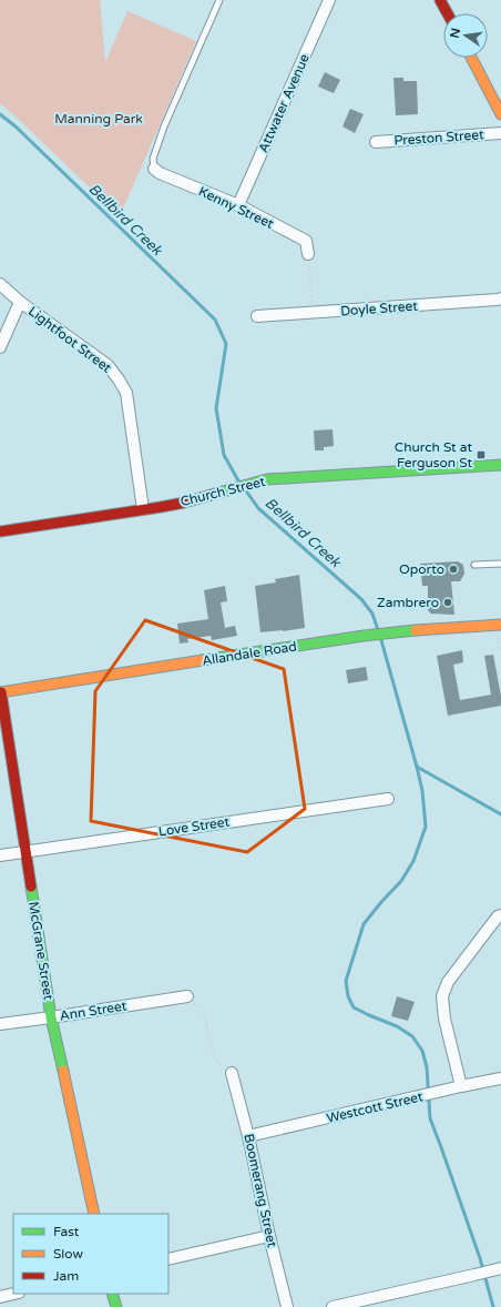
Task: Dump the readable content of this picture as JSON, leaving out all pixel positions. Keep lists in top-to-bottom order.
{
  "streets": {
    "street": [
      "Attwater Avenue",
      "Preston Street",
      "Kenny Street",
      "Doyle Street",
      "Lightfoot Street",
      "Church Street",
      "Allandale Road",
      "Love Street",
      "McGrane Street",
      "Ann Street",
      "Westcott Street",
      "Boomerang Street"
    ]
  },
  "crossings": [
    ["Attwater Avenue", "Kenny Street"],
    ["Lightfoot Street", "Church Street"],
    ["Allandale Road", "McGrane Street"],
    ["Love Street", "McGrane Street"],
    ["McGrane Street", "Ann Street"],
    ["Westcott Street", "Boomerang Street"]
  ],
  "water": ["Bellbird Creek"],
  "parks": ["Manning Park"],
  "places": {
    "transit": ["Church St at Ferguson St"],
    "other": ["Oporto", "Zambrero"]
  },
  "legend": ["Fast", "Slow", "Jam"],
  "north": "left"
}
